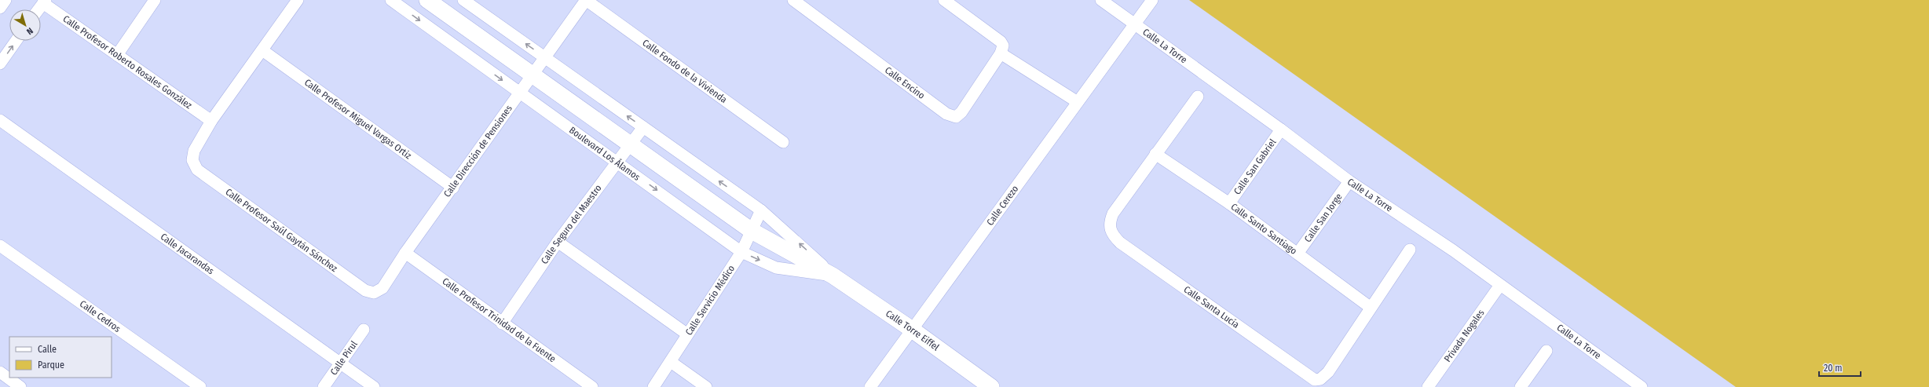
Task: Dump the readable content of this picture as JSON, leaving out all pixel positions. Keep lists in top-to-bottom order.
{
  "streets": {
    "street": [
      "Calle La Torre",
      "Calle Profesor Roberto Rosales González",
      "Calle Fondo de la Vivienda",
      "Calle Encino",
      "Calle Profesor Miguel Vargas Ortiz",
      "Calle Dirección de Pensiones",
      "Boulevard Los Álamos",
      "Calle San Gabriel",
      "Calle Cerezo",
      "Calle San Jorge",
      "Calle Seguro del Maestro",
      "Calle Santo Santiago",
      "Calle Profesor Saúl Gaytán Sánchez",
      "Calle Jacarandas",
      "Calle Servicio Médico",
      "Calle Santa Lucía",
      "Calle Cedros",
      "Calle Profesor Trinidad de la Fuente",
      "Calle Torre Eiffel",
      "Privada Nogales",
      "Calle Pirul"
    ]
  },
  "crossings": [
    ["Calle La Torre", "Calle San Gabriel"],
    ["Calle La Torre", "Calle Cerezo"],
    ["Calle La Torre", "Calle San Jorge"],
    ["Calle La Torre", "Privada Nogales"],
    ["Calle Profesor Roberto Rosales González", "Calle Profesor Saúl Gaytán Sánchez"],
    ["Calle Fondo de la Vivienda", "Calle Dirección de Pensiones"],
    ["Calle Profesor Miguel Vargas Ortiz", "Calle Dirección de Pensiones"],
    ["Calle Dirección de Pensiones", "Boulevard Los Álamos"],
    ["Calle Dirección de Pensiones", "Calle Profesor Saúl Gaytán Sánchez"],
    ["Calle Dirección de Pensiones", "Calle Profesor Trinidad de la Fuente"],
    ["Boulevard Los Álamos", "Calle Seguro del Maestro"],
    ["Boulevard Los Álamos", "Calle Servicio Médico"],
    ["Boulevard Los Álamos", "Calle Torre Eiffel"],
    ["Calle San Gabriel", "Calle Santo Santiago"],
    ["Calle Cerezo", "Calle Torre Eiffel"],
    ["Calle San Jorge", "Calle Santo Santiago"],
    ["Calle Seguro del Maestro", "Calle Profesor Trinidad de la Fuente"],
    ["Calle Santo Santiago", "Calle Santa Lucía"],
    ["Calle Jacarandas", "Calle Pirul"]
  ],
  "legend": ["Calle", "Parque"],
  "scale_bar": "20 m",
  "north": "bottom right"
}
